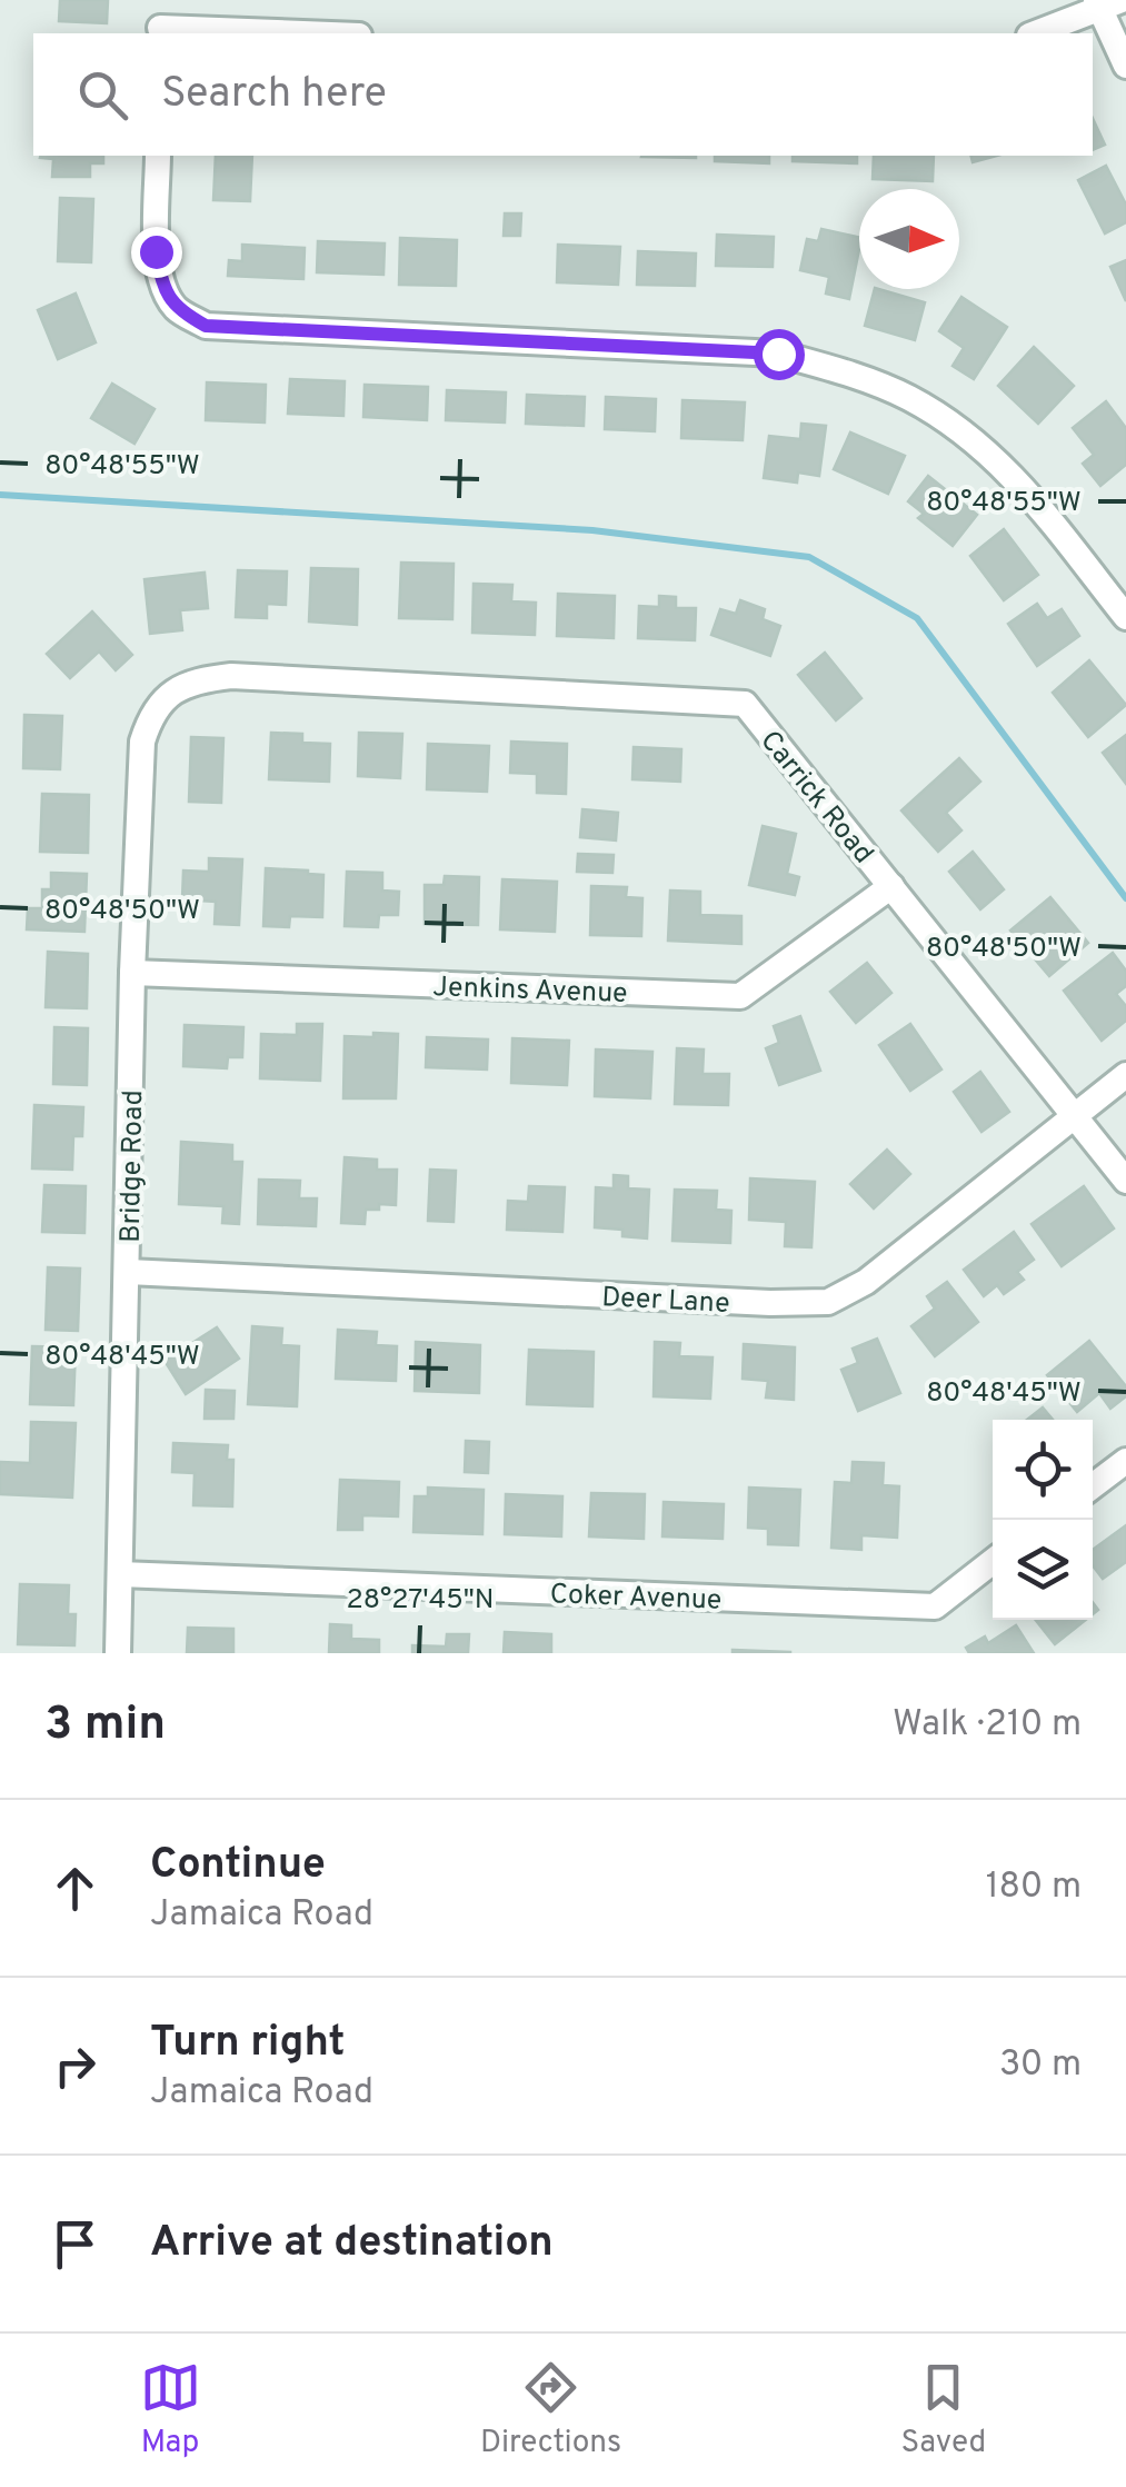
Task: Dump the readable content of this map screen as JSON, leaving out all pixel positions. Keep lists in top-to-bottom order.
{
  "streets": {
    "street": [
      "Carrick Road",
      "Jenkins Avenue",
      "Bridge Road",
      "Deer Lane",
      "Coker Avenue"
    ]
  },
  "crossings": [
    ["Carrick Road", "Jenkins Avenue"],
    ["Carrick Road", "Bridge Road"],
    ["Carrick Road", "Deer Lane"],
    ["Jenkins Avenue", "Bridge Road"],
    ["Bridge Road", "Deer Lane"],
    ["Bridge Road", "Coker Avenue"]
  ],
  "north": "right",
  "page": {
    "search": "Search here",
    "heading": ["3 min", "Walk · 210 m"],
    "list": [
      ["Continue", "Jamaica Road", "180 m"],
      ["Turn right", "Jamaica Road", "30 m"],
      "Arrive at destination"
    ],
    "nav": ["Map", "Directions", "Saved"]
  },
  "coordinates": [
    "80°48'55\"W",
    "80°48'50\"W",
    "80°48'45\"W",
    "28°27'45\"N"
  ]
}
